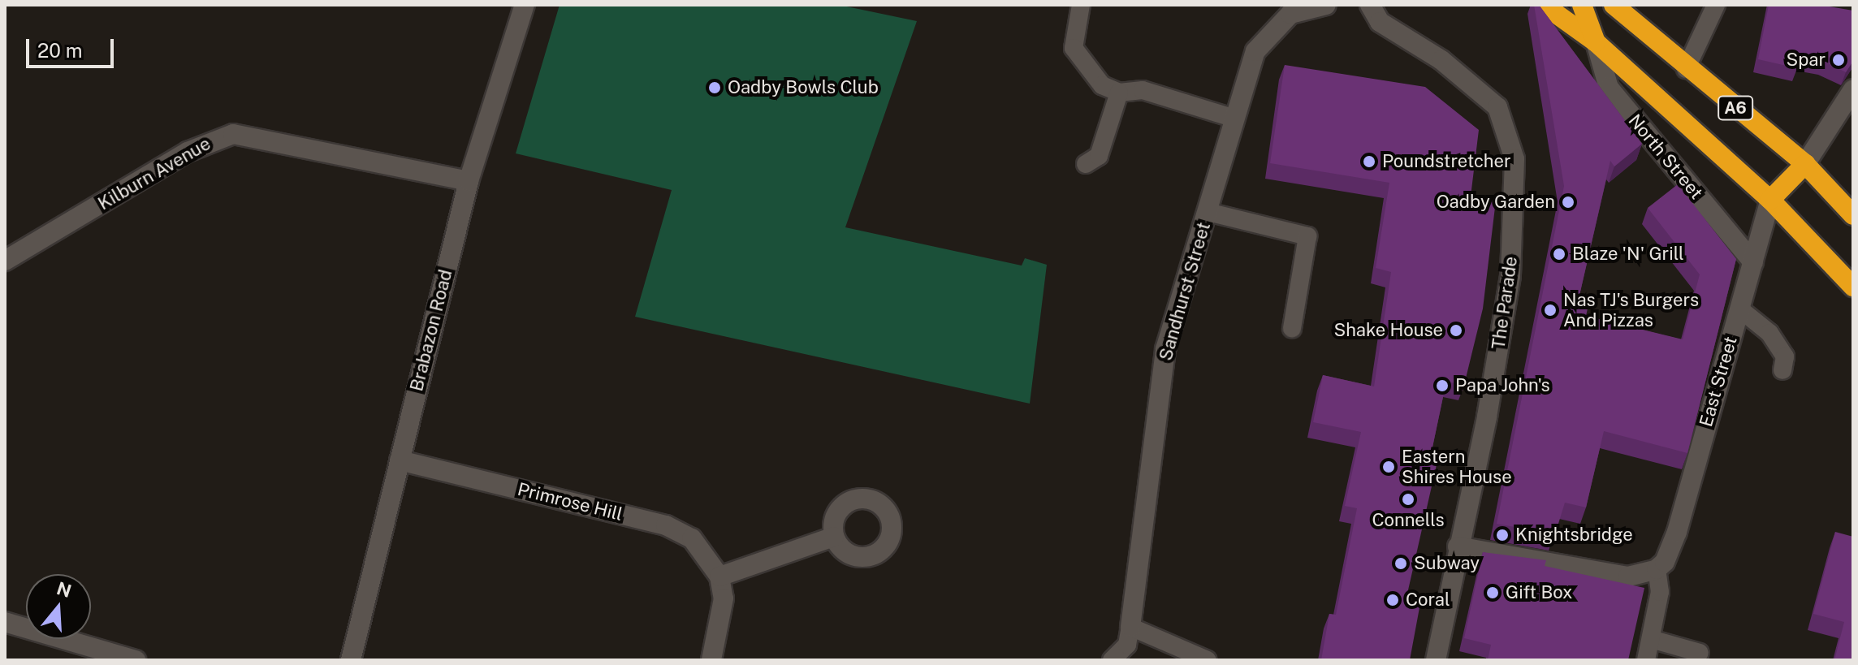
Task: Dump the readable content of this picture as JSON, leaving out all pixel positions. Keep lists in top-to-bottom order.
{
  "streets": {
    "highway": ["A6"],
    "street": [
      "North Street",
      "Kilburn Avenue",
      "Sandhurst Street",
      "The Parade",
      "Brabazon Road",
      "East Street",
      "Primrose Hill"
    ]
  },
  "crossings": [
    ["A6", "North Street"],
    ["A6", "East Street"],
    ["North Street", "East Street"],
    ["Kilburn Avenue", "Brabazon Road"],
    ["Brabazon Road", "Primrose Hill"]
  ],
  "places": [
    "Spar",
    "Oadby Bowls Club",
    "Poundstretcher",
    "Oadby Garden",
    "Blaze 'N' Grill",
    "Nas TJ's Burgers And Pizzas",
    "Shake House",
    "Papa John's",
    "Eastern Shires House",
    "Connells",
    "Knightsbridge",
    "Subway",
    "Gift Box",
    "Coral"
  ],
  "scale_bar": "20 m",
  "north": "top"
}
